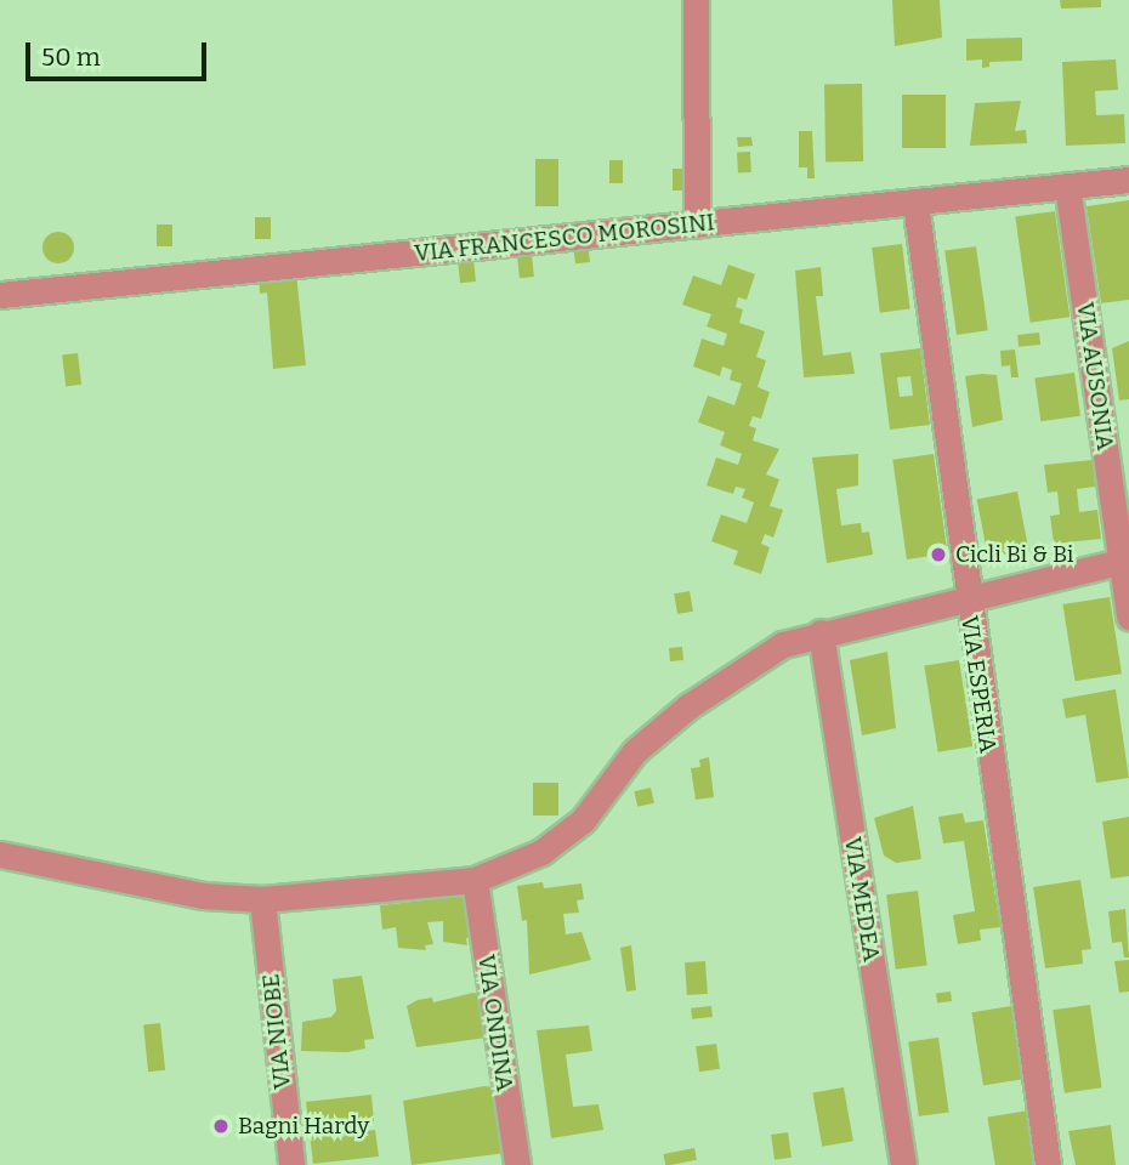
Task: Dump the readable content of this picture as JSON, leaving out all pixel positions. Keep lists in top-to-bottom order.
{
  "streets": {
    "street": [
      "VIA FRANCESCO MOROSINI",
      "VIA AUSONIA",
      "VIA ESPERIA",
      "VIA MEDEA",
      "VIA ONDINA",
      "VIA NIOBE"
    ]
  },
  "crossings": [
    ["VIA FRANCESCO MOROSINI", "VIA AUSONIA"],
    ["VIA FRANCESCO MOROSINI", "VIA ESPERIA"]
  ],
  "places": ["Cicli Bi & Bi", "Bagni Hardy"],
  "scale_bar": "50 m"
}
